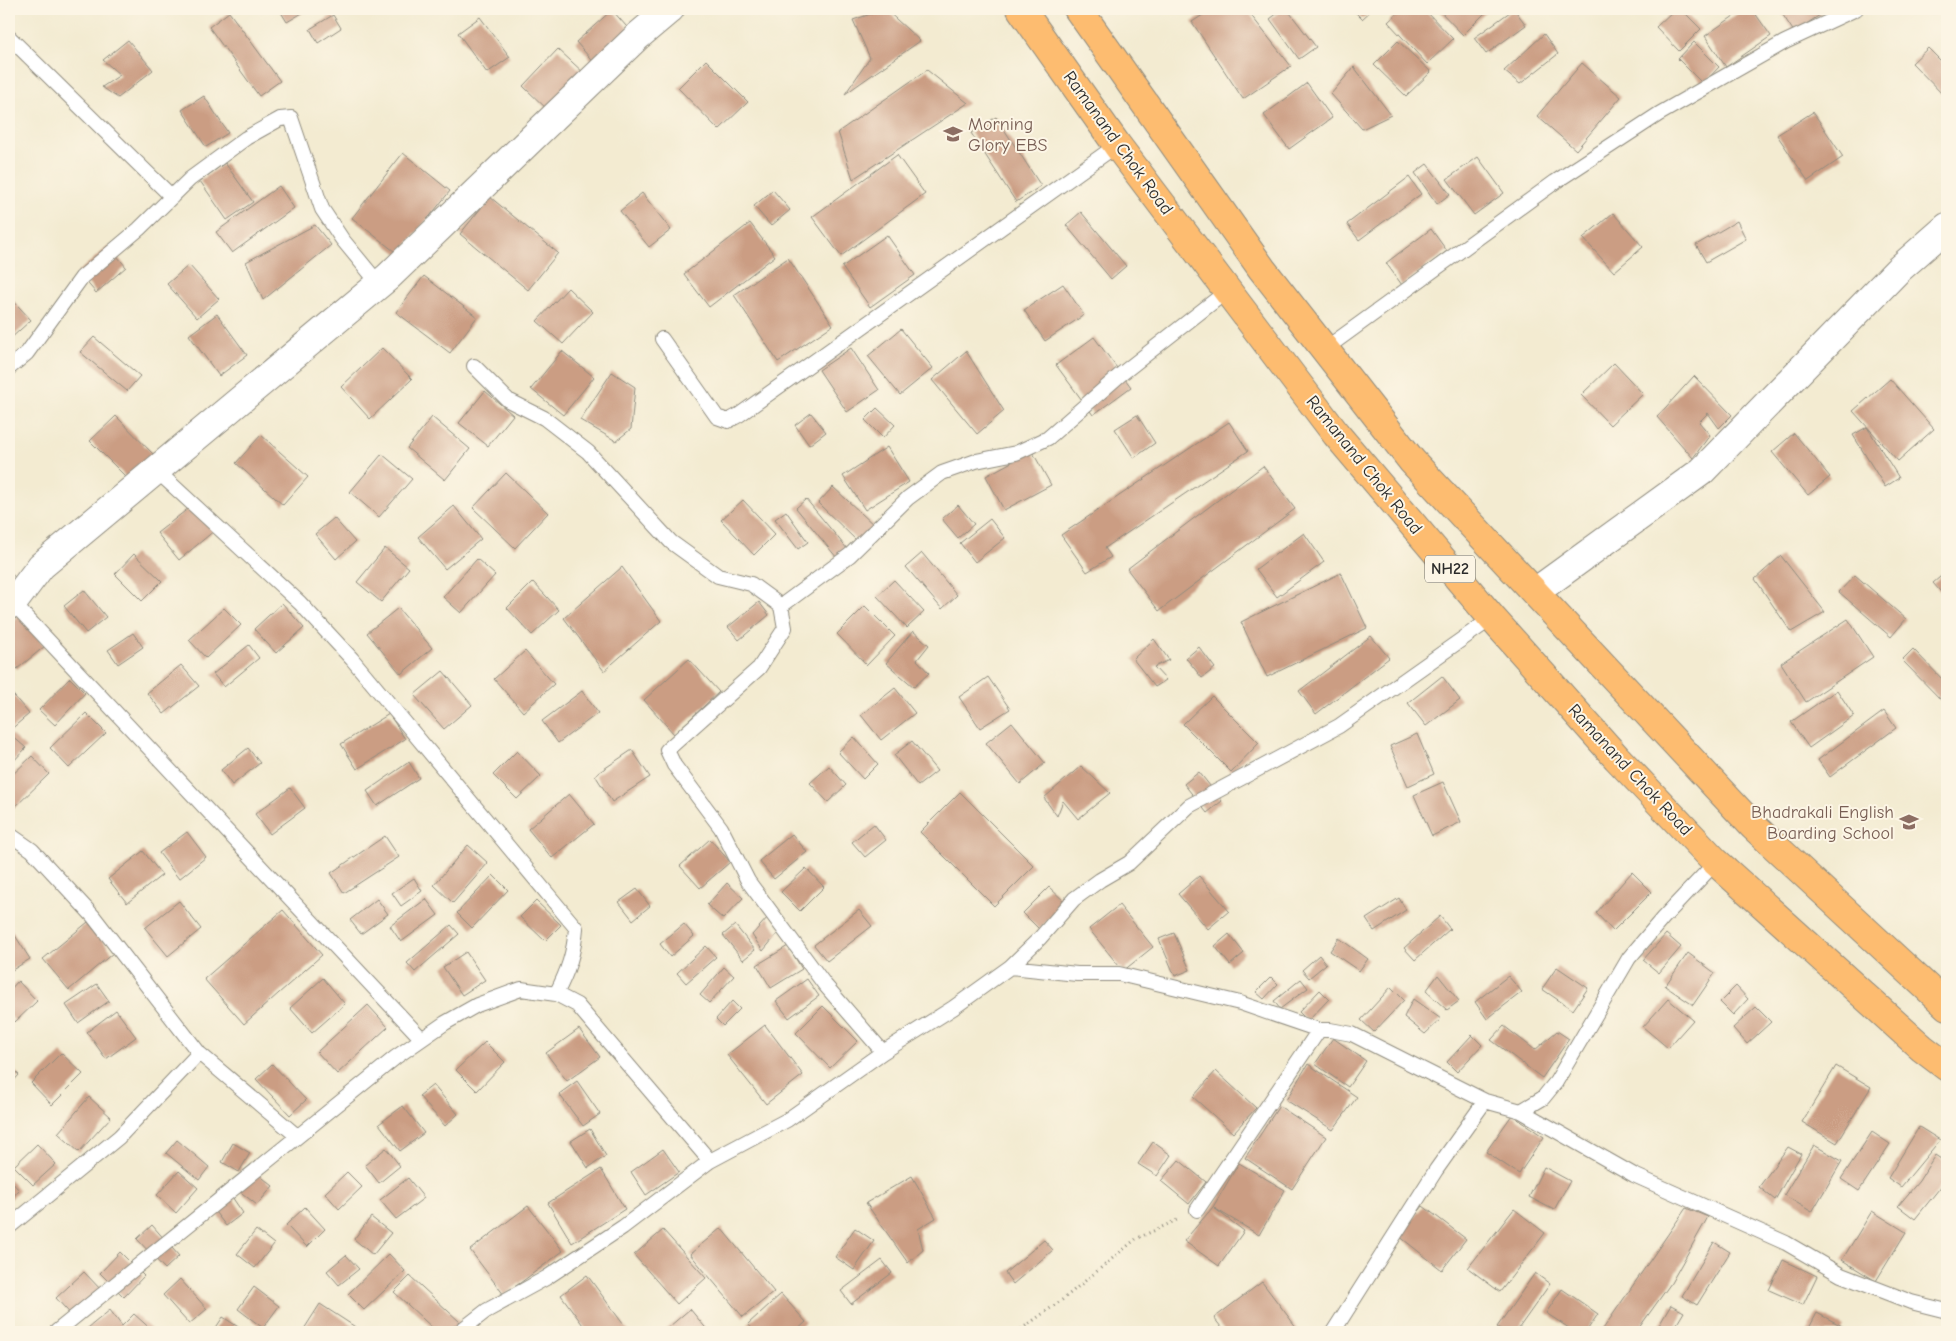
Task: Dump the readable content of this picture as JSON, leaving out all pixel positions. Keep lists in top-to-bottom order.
{
  "streets": {
    "highway": ["Ramanand Chok Road", "NH22"]
  },
  "places": {
    "school or university": ["Morning Glory EBS", "Bhadrakali English Boarding School"]
  }
}
